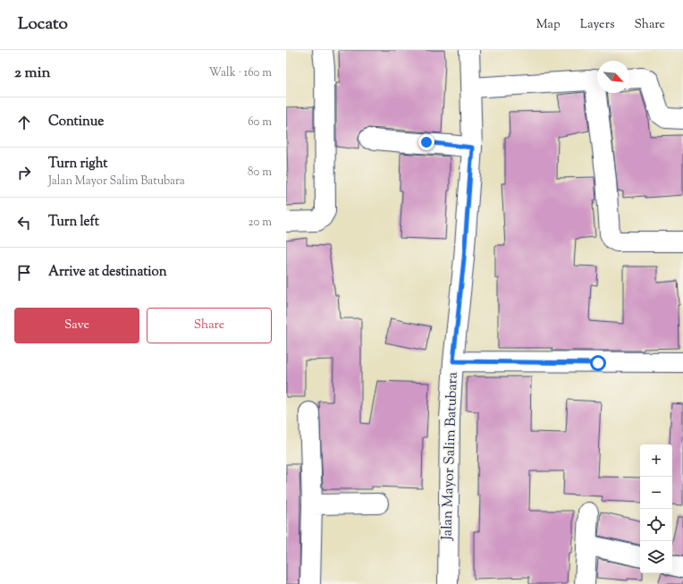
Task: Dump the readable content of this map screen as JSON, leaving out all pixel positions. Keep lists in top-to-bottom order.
{
  "streets": {
    "street": ["Jalan Mayor Salim Batubara"]
  },
  "north": "bottom right",
  "page": {
    "header": "Locato",
    "nav": ["Map", "Layers", "Share"],
    "heading": ["2 min", "Walk · 160 m"],
    "list": [
      ["Continue", "60 m"],
      ["Turn right", "Jalan Mayor Salim Batubara", "80 m"],
      ["Turn left", "20 m"],
      "Arrive at destination"
    ],
    "buttons": ["Save", "Share"],
    "map_buttons": ["+", "−"]
  }
}
